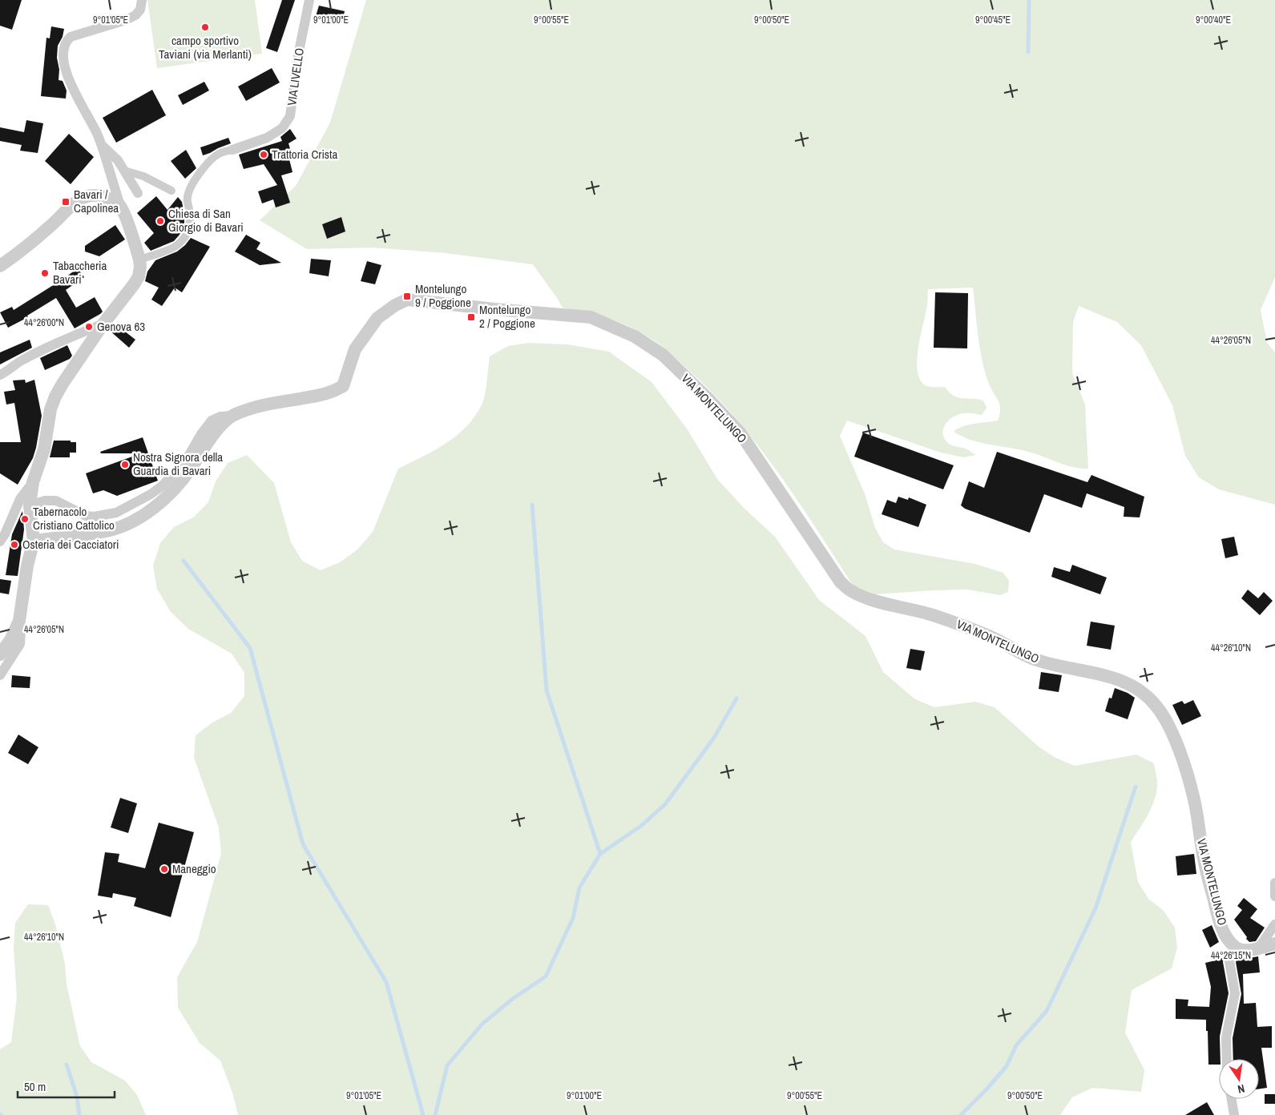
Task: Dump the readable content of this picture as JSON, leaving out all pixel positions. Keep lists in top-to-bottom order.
{
  "streets": {
    "street": ["VIA LIVELLO", "VIA MONTELUNGO"]
  },
  "places": {
    "other": [
      "campo sportivo Taviani (via Merlanti)",
      "Trattoria Crista",
      "Chiesa di San Giorgio di Bavari",
      "Tabaccheria Bavari",
      "Genova 63",
      "Nostra Signora della Guardia di Bavari",
      "Tabernacolo Cristiano Cattolico",
      "Osteria dei Cacciatori",
      "Maneggio"
    ],
    "transit": ["Bavari / Capolinea", "Montelungo 9 / Poggione", "Montelungo 2 / Poggione"]
  },
  "scale_bar": "50 m",
  "north": "bottom",
  "coordinates": [
    "9°01'05\"E",
    "9°01'00\"E",
    "9°00'55\"E",
    "9°00'50\"E",
    "9°00'45\"E",
    "9°00'40\"E",
    "44°26'00\"N",
    "44°26'05\"N",
    "44°26'10\"N",
    "44°26'15\"N"
  ]
}
